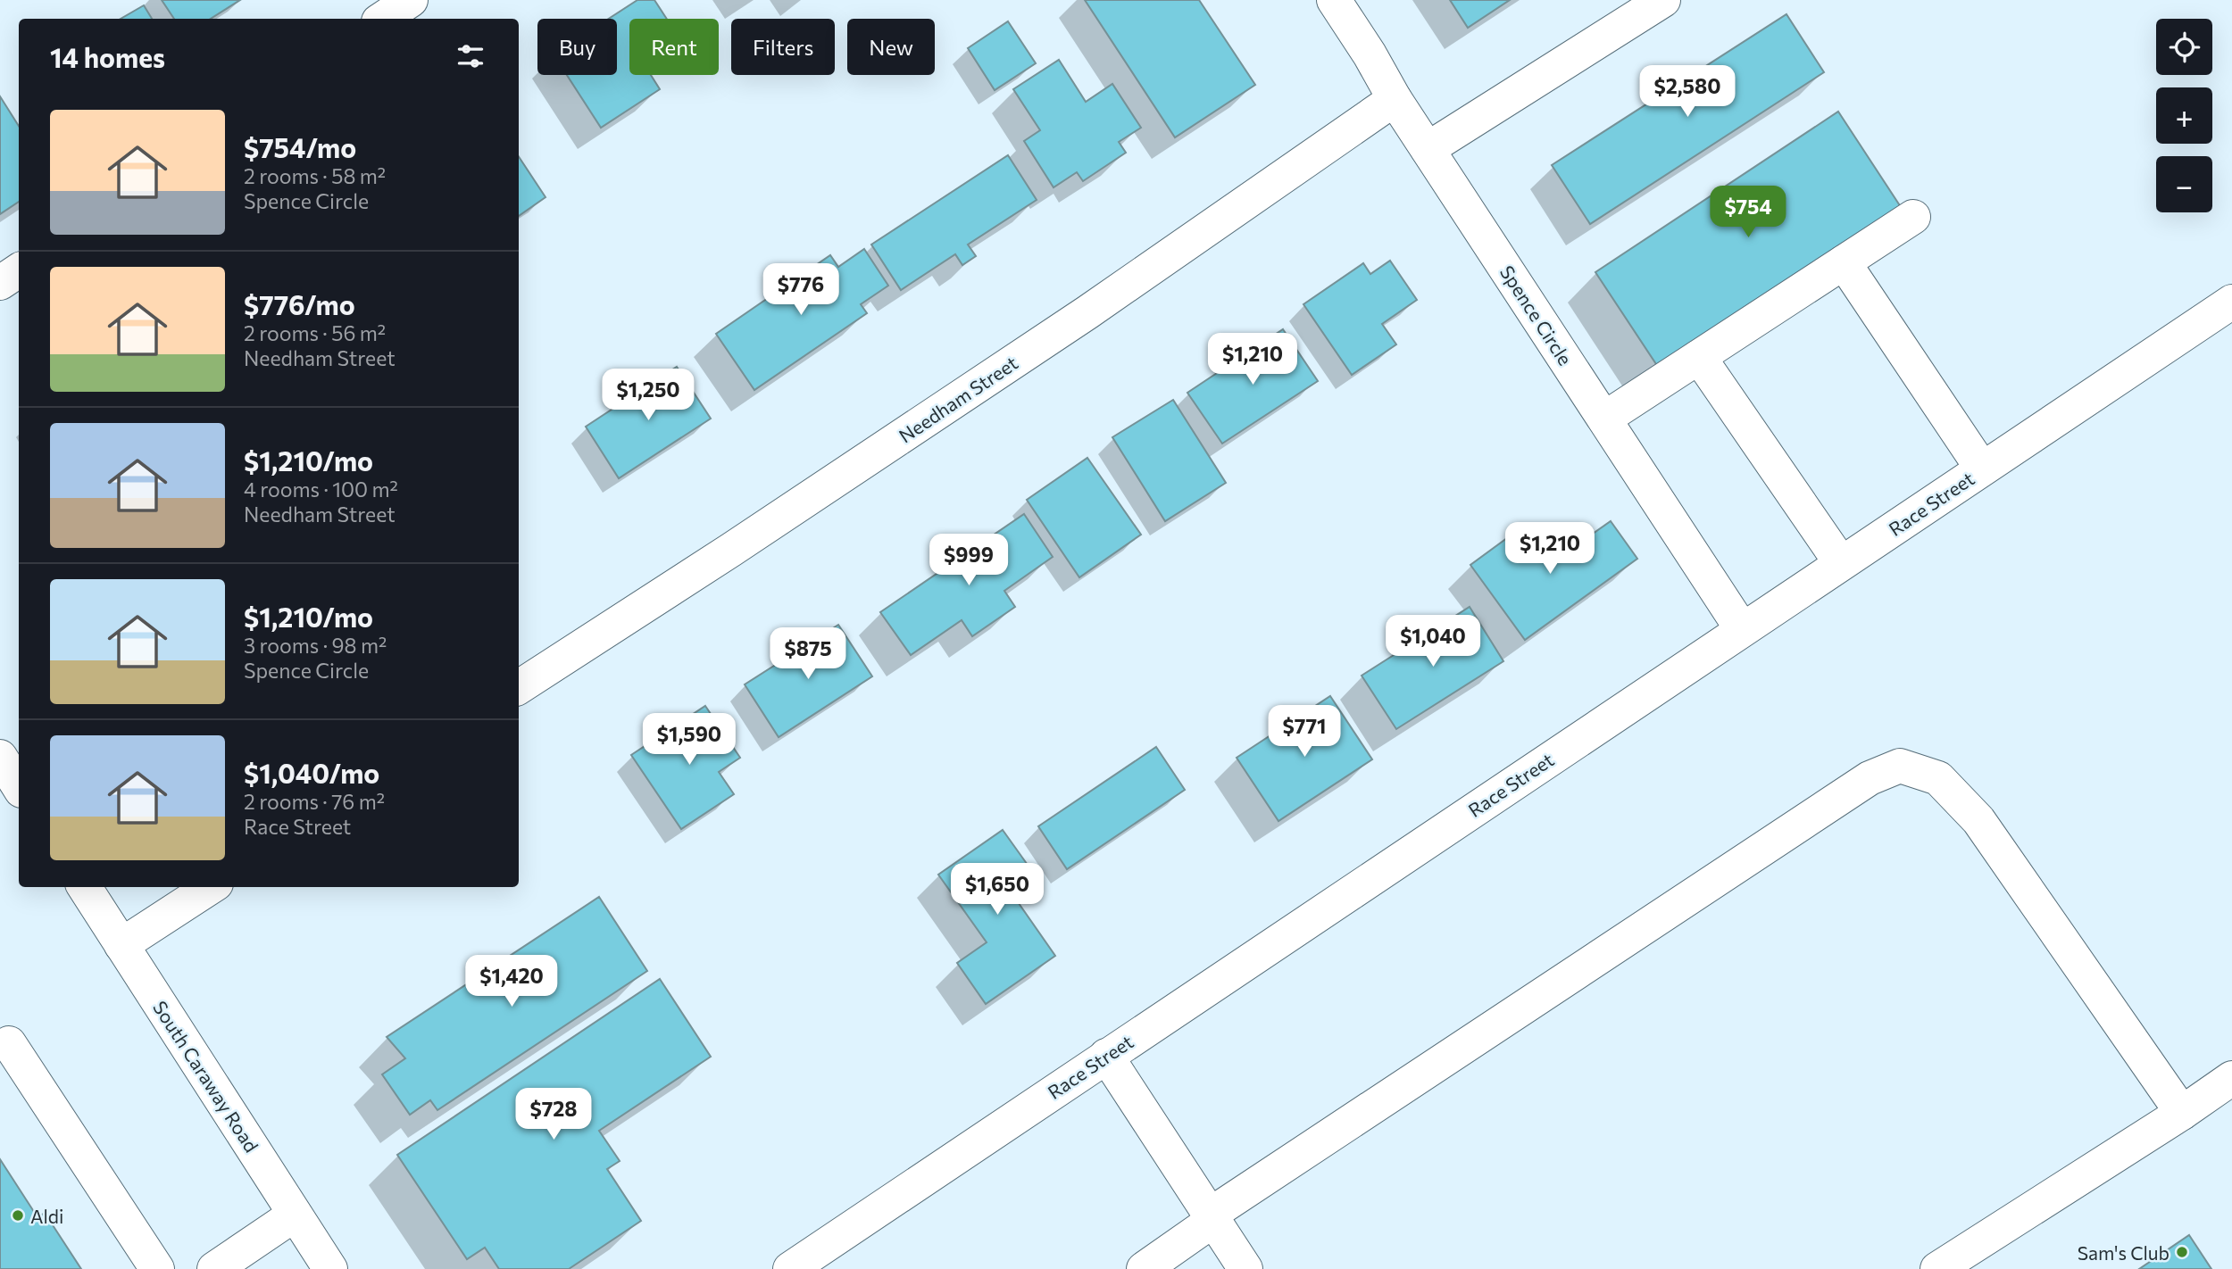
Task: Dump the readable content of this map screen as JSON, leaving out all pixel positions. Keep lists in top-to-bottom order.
{
  "streets": {
    "street": [
      "Spence Circle",
      "Needham Street",
      "Race Street",
      "South Caraway Road"
    ]
  },
  "crossings": [
    ["Spence Circle", "Needham Street"],
    ["Spence Circle", "Race Street"]
  ],
  "places": ["Aldi", "Sam's Club"],
  "page": {
    "map_buttons": ["+", "−"],
    "chip": [
      "Buy",
      "Rent",
      "Filters",
      "New"
    ],
    "heading": "14 homes",
    "price": [
      "$2,580",
      "$754",
      "$776",
      "$1,210",
      "$1,250",
      "$1,210",
      "$999",
      "$1,040",
      "$875",
      "$771",
      "$1,590",
      "$1,650",
      "$1,420",
      "$728"
    ],
    "list": [
      {
        "name": "$754/mo",
        "note": "2 rooms · 58 m² · Spence Circle"
      },
      {
        "name": "$776/mo",
        "note": "2 rooms · 56 m² · Needham Street"
      },
      {
        "name": "$1,210/mo",
        "note": "4 rooms · 100 m² · Needham Street"
      },
      {
        "name": "$1,210/mo",
        "note": "3 rooms · 98 m² · Spence Circle"
      },
      {
        "name": "$1,040/mo",
        "note": "2 rooms · 76 m² · Race Street"
      }
    ]
  }
}
